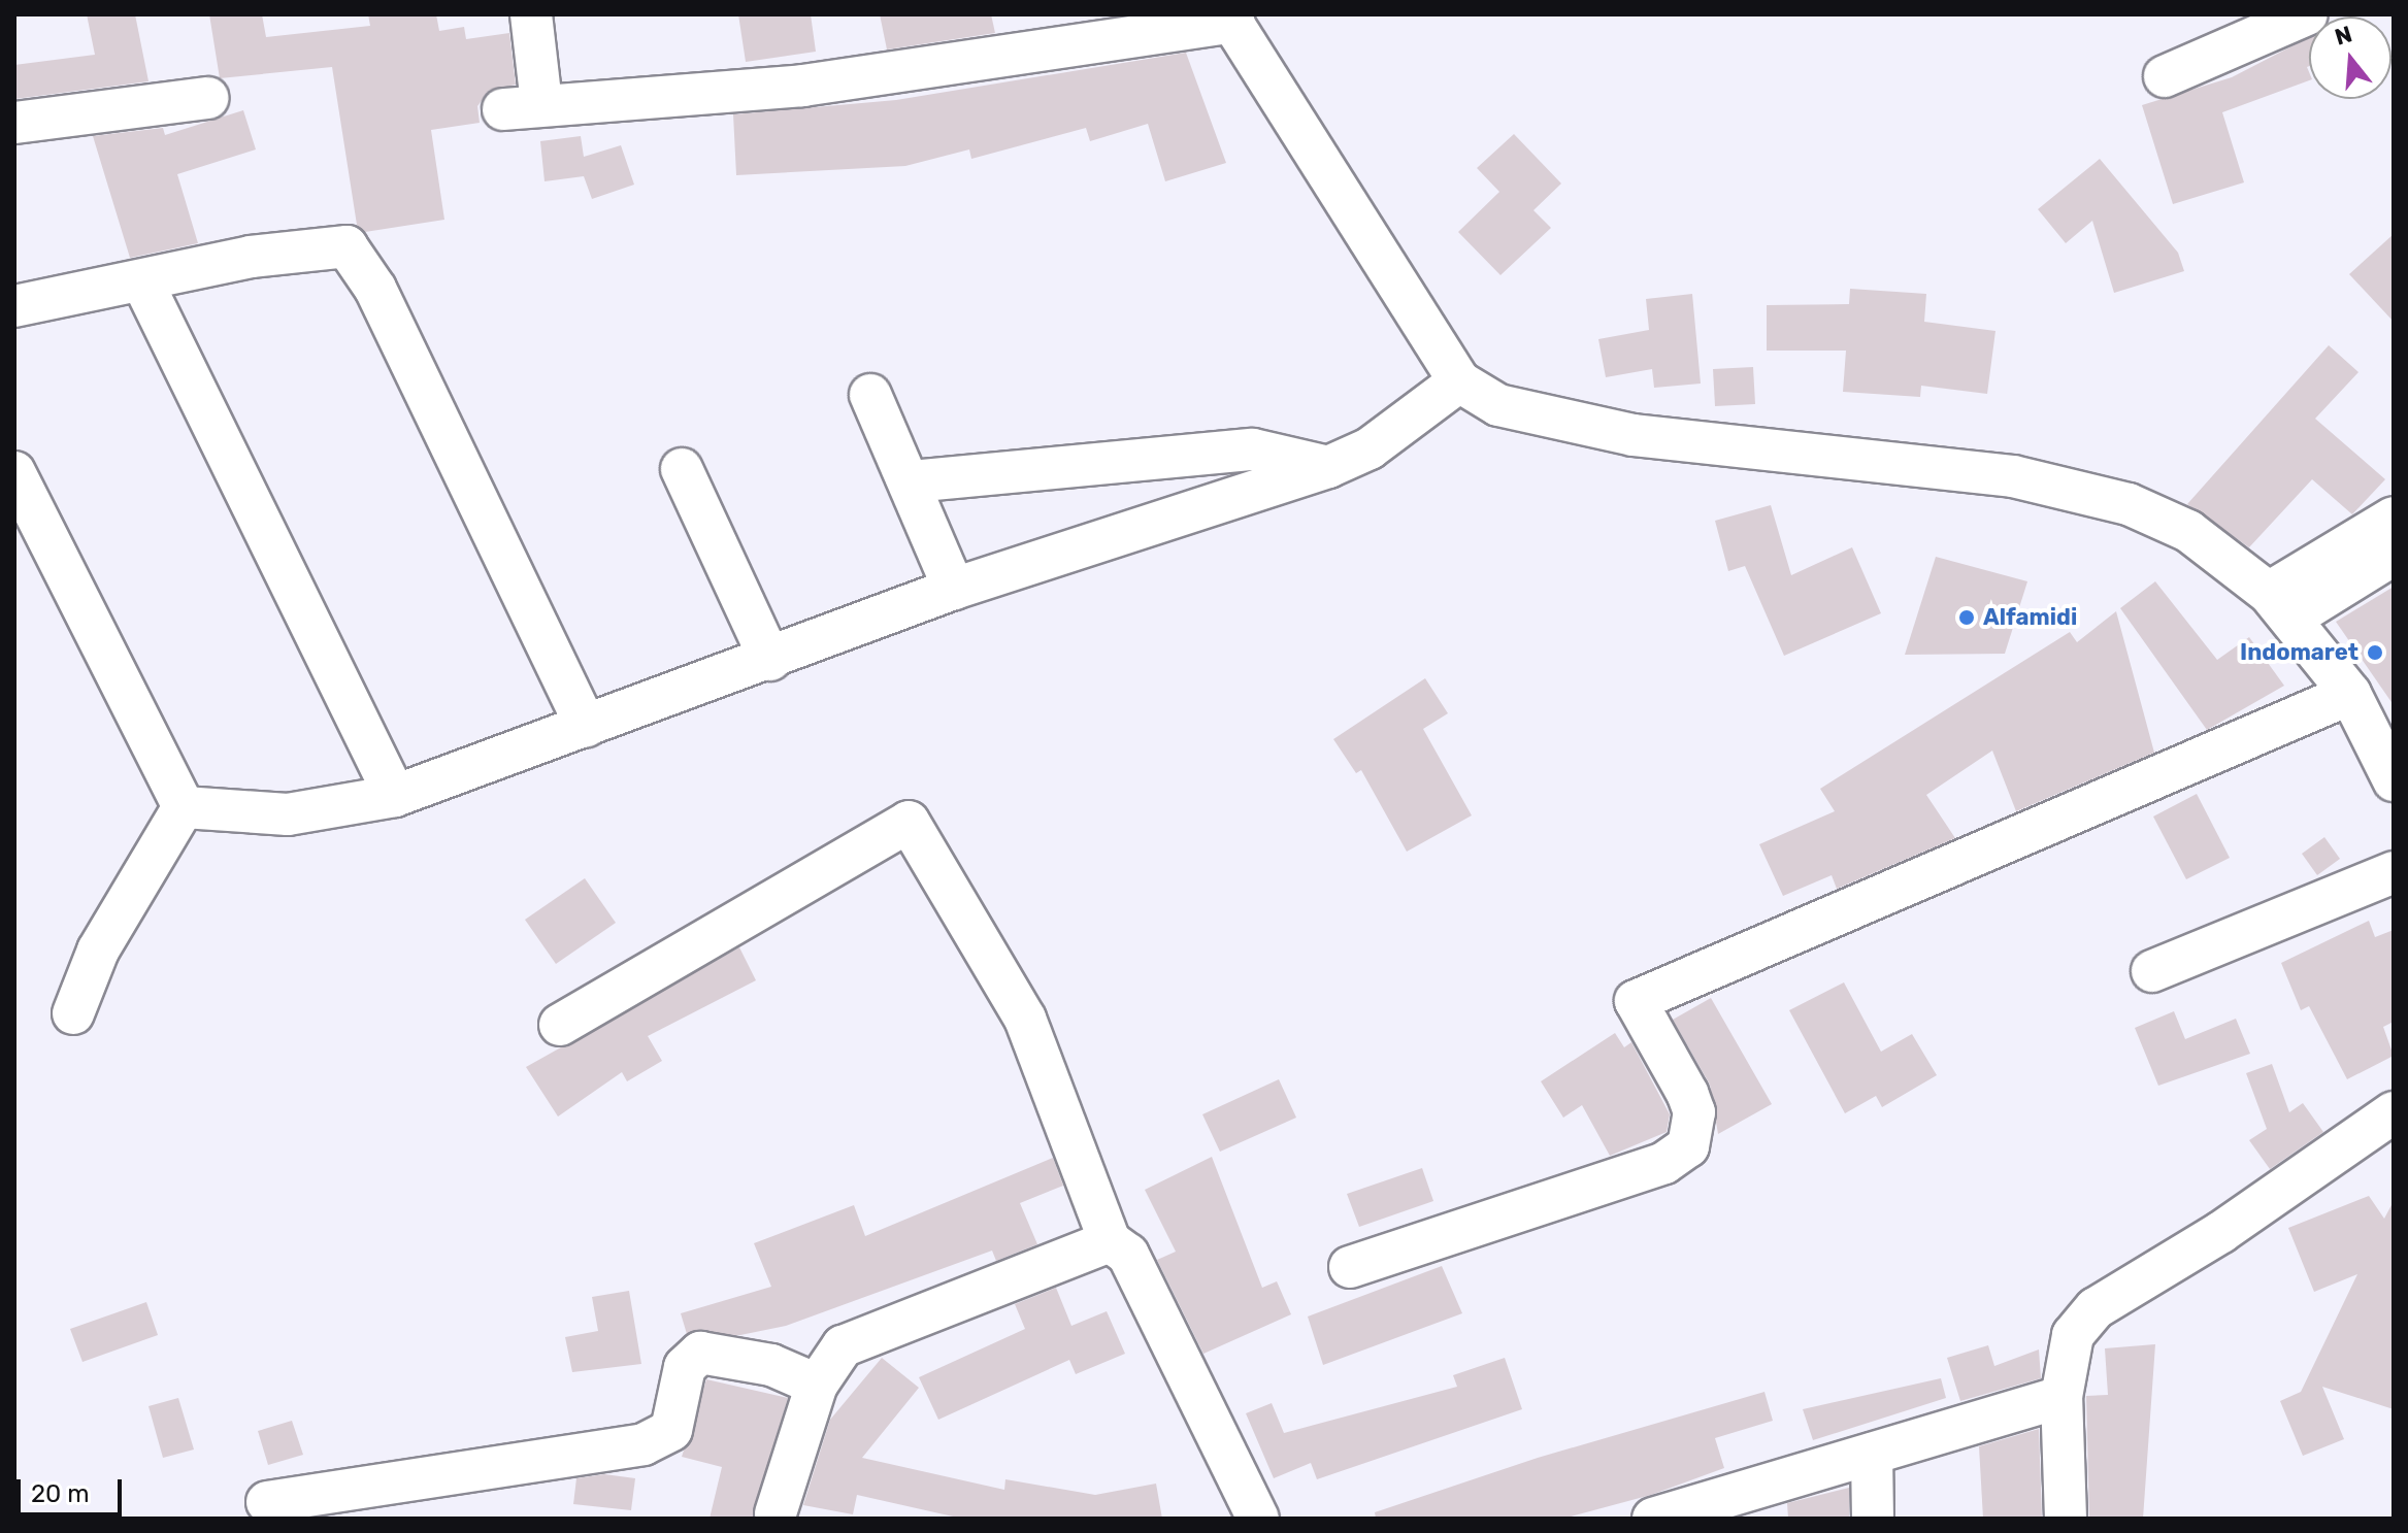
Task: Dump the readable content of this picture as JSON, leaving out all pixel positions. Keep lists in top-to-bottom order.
{
  "places": ["Alfamidi", "Indomaret"],
  "scale_bar": "20 m",
  "north": "top"
}
